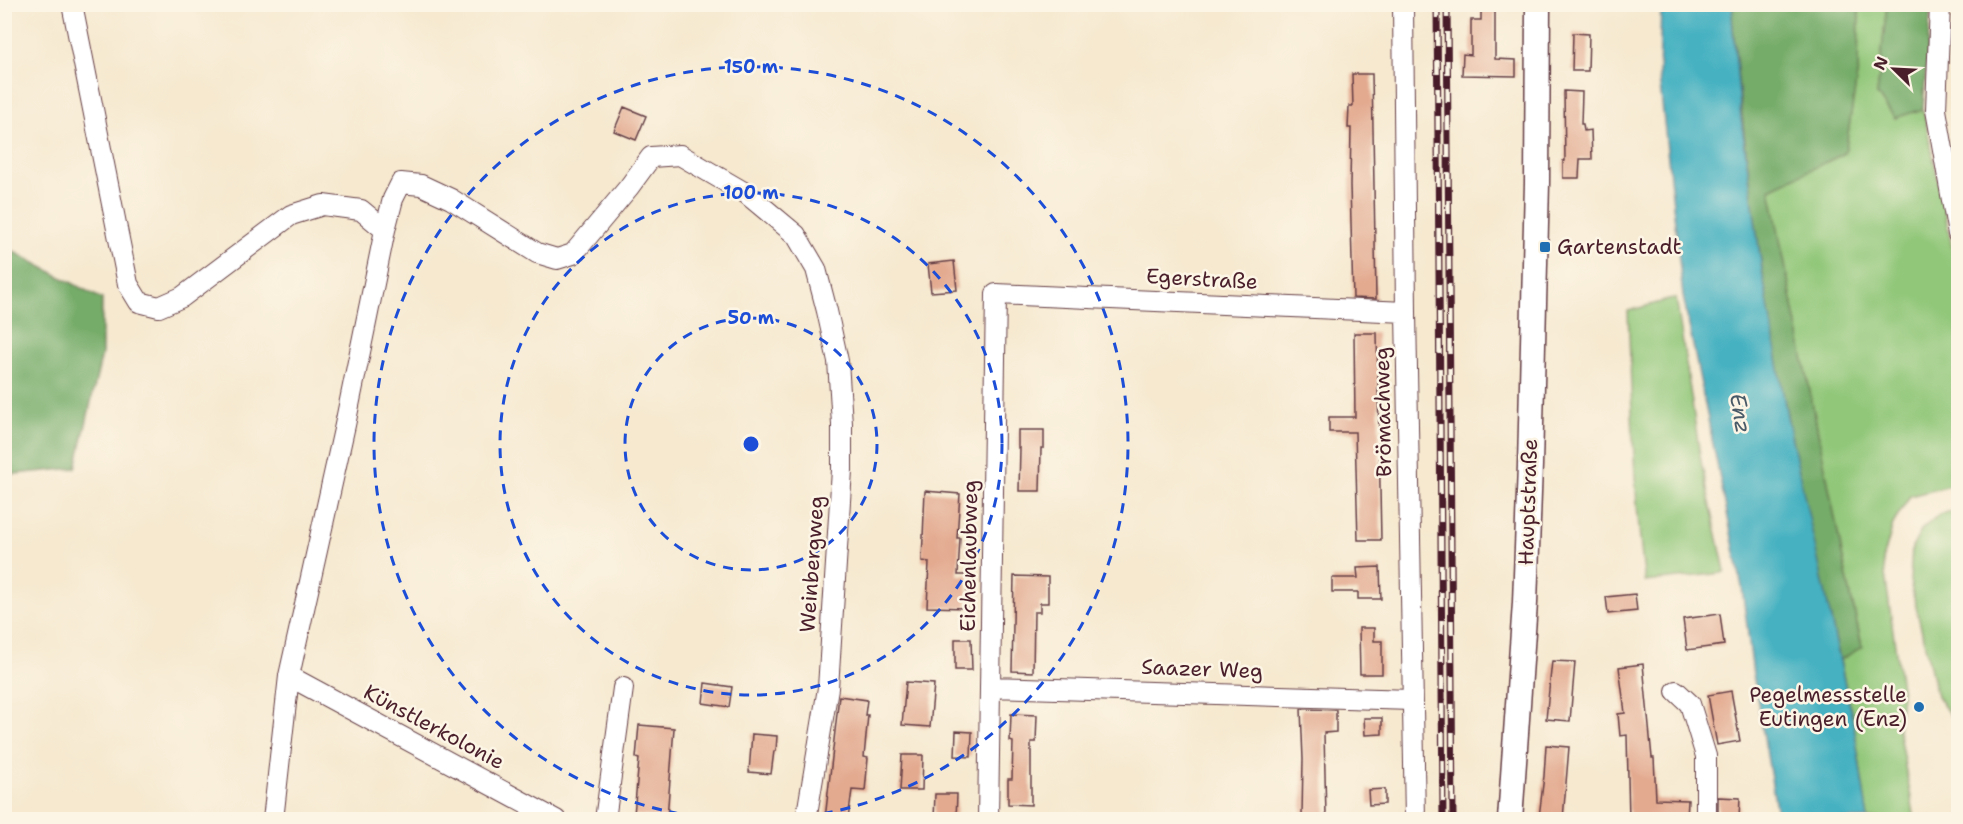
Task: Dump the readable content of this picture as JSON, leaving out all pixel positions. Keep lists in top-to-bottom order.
{
  "streets": {
    "street": [
      "Egerstraße",
      "Brömachweg",
      "Hauptstraße",
      "Eichenlaubweg",
      "Weinbergweg",
      "Saazer Weg",
      "Künstlerkolonie"
    ]
  },
  "crossings": [
    ["Egerstraße", "Brömachweg"],
    ["Egerstraße", "Eichenlaubweg"],
    ["Brömachweg", "Saazer Weg"],
    ["Eichenlaubweg", "Saazer Weg"]
  ],
  "water": ["Enz"],
  "places": {
    "transit": ["Gartenstadt"],
    "other": ["Pegelmessstelle Eutingen (Enz)"]
  },
  "north": "top left",
  "rings": ["150 m", "100 m", "50 m"]
}
